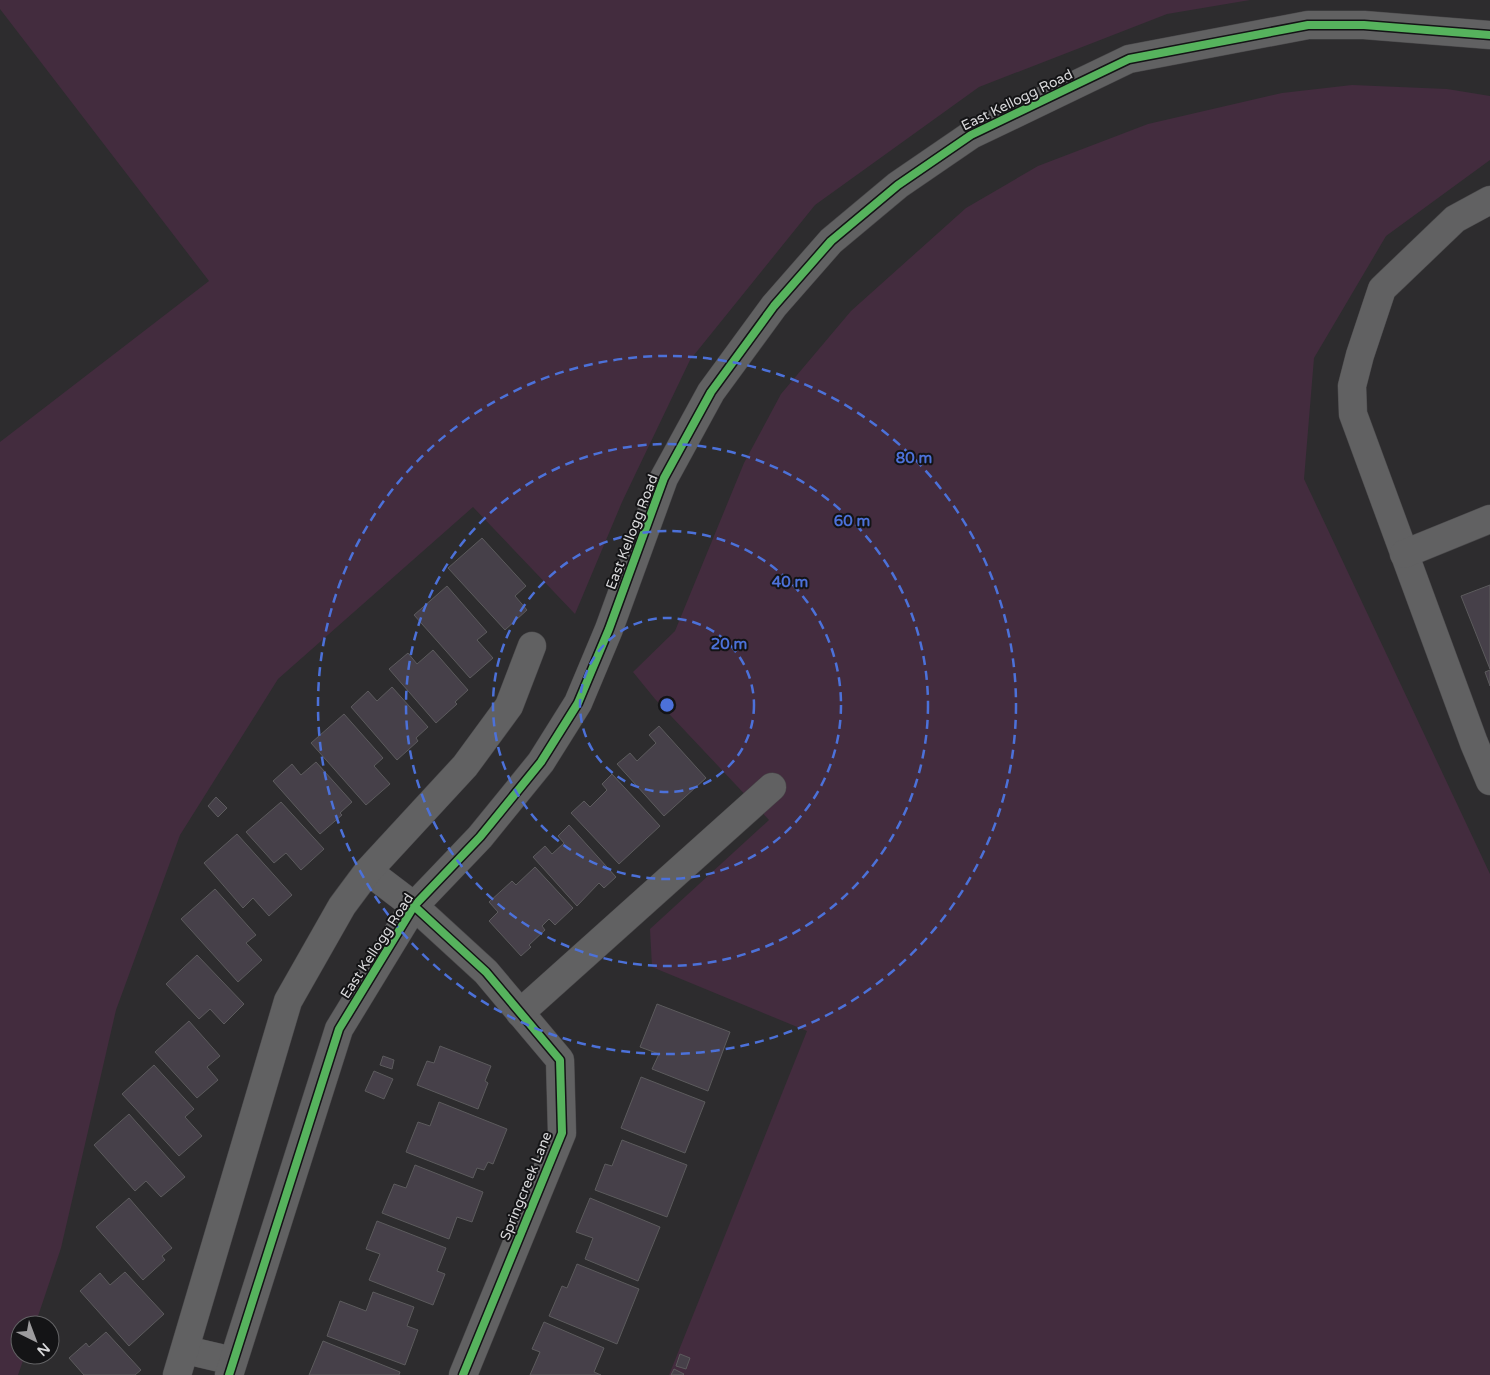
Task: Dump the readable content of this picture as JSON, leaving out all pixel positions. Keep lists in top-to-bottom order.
{
  "streets": {
    "street": ["East Kellogg Road", "Springcreek Lane"]
  },
  "crossings": [
    ["East Kellogg Road", "Springcreek Lane"]
  ],
  "north": "bottom right",
  "rings": [
    "80 m",
    "60 m",
    "40 m",
    "20 m"
  ]
}
